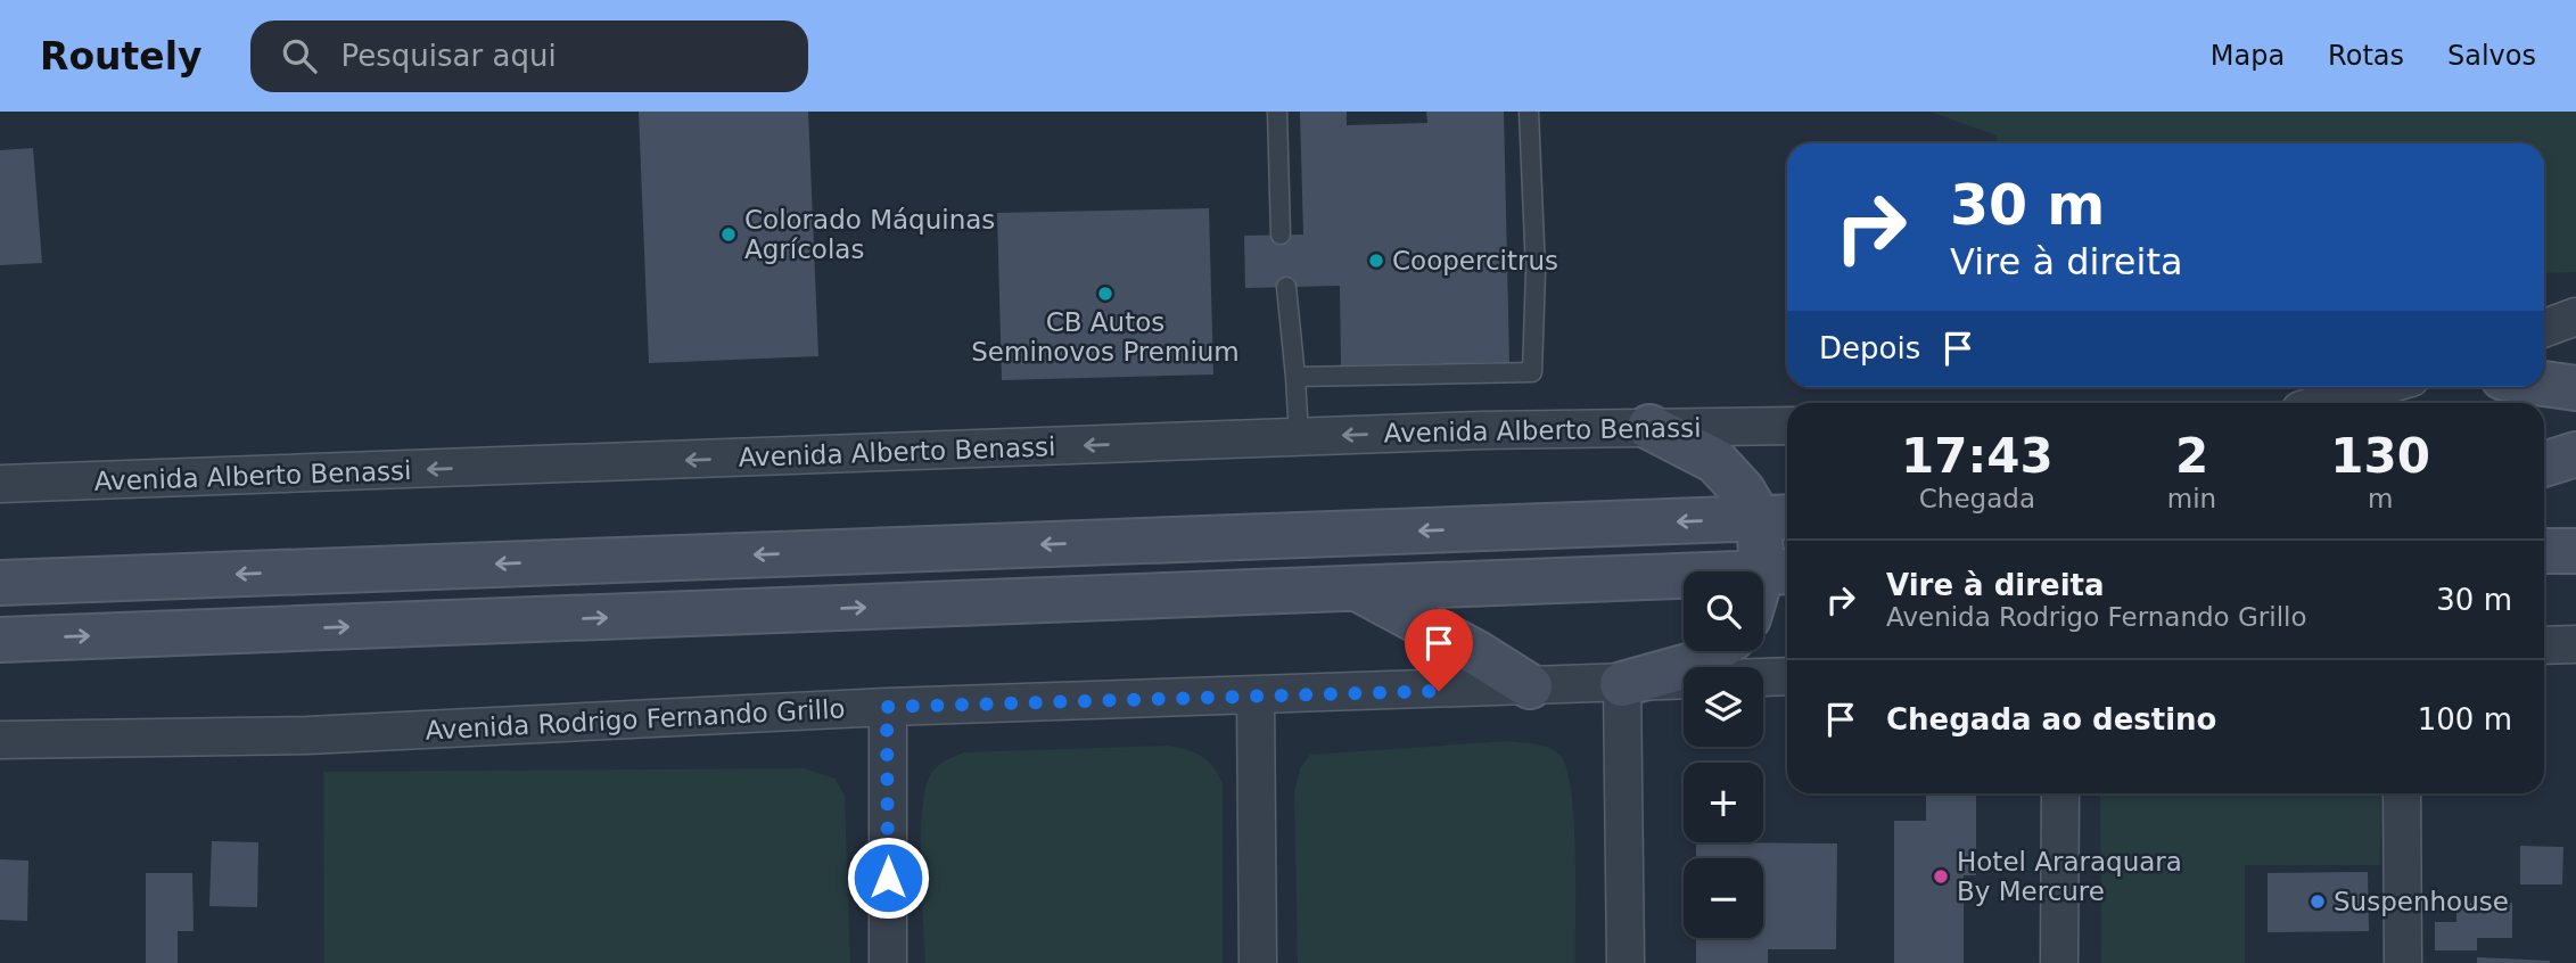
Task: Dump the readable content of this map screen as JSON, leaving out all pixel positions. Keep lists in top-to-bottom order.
{
  "streets": {
    "street": ["Avenida Alberto Benassi", "Avenida Rodrigo Fernando Grillo"]
  },
  "one_way": ["Avenida Alberto Benassi"],
  "places": [
    "Colorado Máquinas Agrícolas",
    "Coopercitrus",
    "CB Autos Seminovos Premium",
    "Hotel Araraquara By Mercure",
    "Suspenhouse"
  ],
  "page": {
    "header": "Routely",
    "search": "Pesquisar aqui",
    "nav": ["Mapa", "Rotas", "Salvos"],
    "turn": ["30 m", "Vire à direita"],
    "then": "Depois",
    "eta": [
      "17:43",
      "Chegada",
      "2",
      "min",
      "130",
      "m"
    ],
    "list": [
      {
        "name": "Vire à direita",
        "note": "Avenida Rodrigo Fernando Grillo",
        "value": "30 m"
      },
      {
        "name": "Chegada ao destino",
        "value": "100 m"
      }
    ],
    "map_buttons": ["+", "−"]
  }
}
